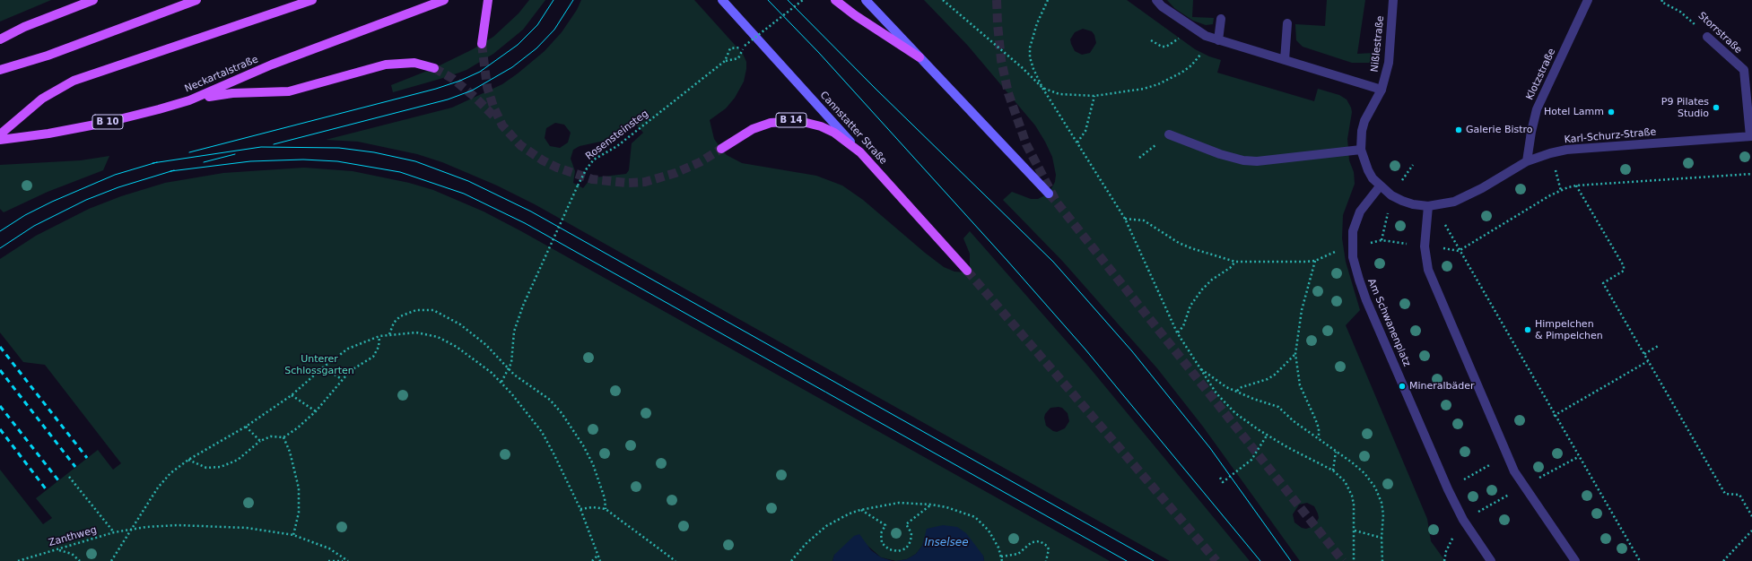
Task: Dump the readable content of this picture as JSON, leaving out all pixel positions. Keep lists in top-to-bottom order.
{
  "streets": {
    "main road": [
      "Neckartalstraße",
      "B 14",
      "B 10",
      "Cannstatter Straße"
    ],
    "street": [
      "Storrstraße",
      "Nißlestraße",
      "Klotzstraße",
      "Karl-Schurz-Straße",
      "Am Schwanenplatz"
    ],
    "path": ["Rosensteinsteg", "Zanthweg"]
  },
  "crossings": [
    ["Storrstraße", "Karl-Schurz-Straße"],
    ["Nißlestraße", "Karl-Schurz-Straße"],
    ["Nißlestraße", "Am Schwanenplatz"],
    ["Neckartalstraße", "B 10"],
    ["Klotzstraße", "Karl-Schurz-Straße"],
    ["B 14", "Cannstatter Straße"],
    ["Karl-Schurz-Straße", "Am Schwanenplatz"]
  ],
  "water": ["Inselsee"],
  "parks": ["Unterer Schlossgarten"],
  "places": [
    "P9 Pilates Studio",
    "Hotel Lamm",
    "Galerie Bistro",
    "Himpelchen & Pimpelchen",
    "Mineralbäder"
  ]
}
